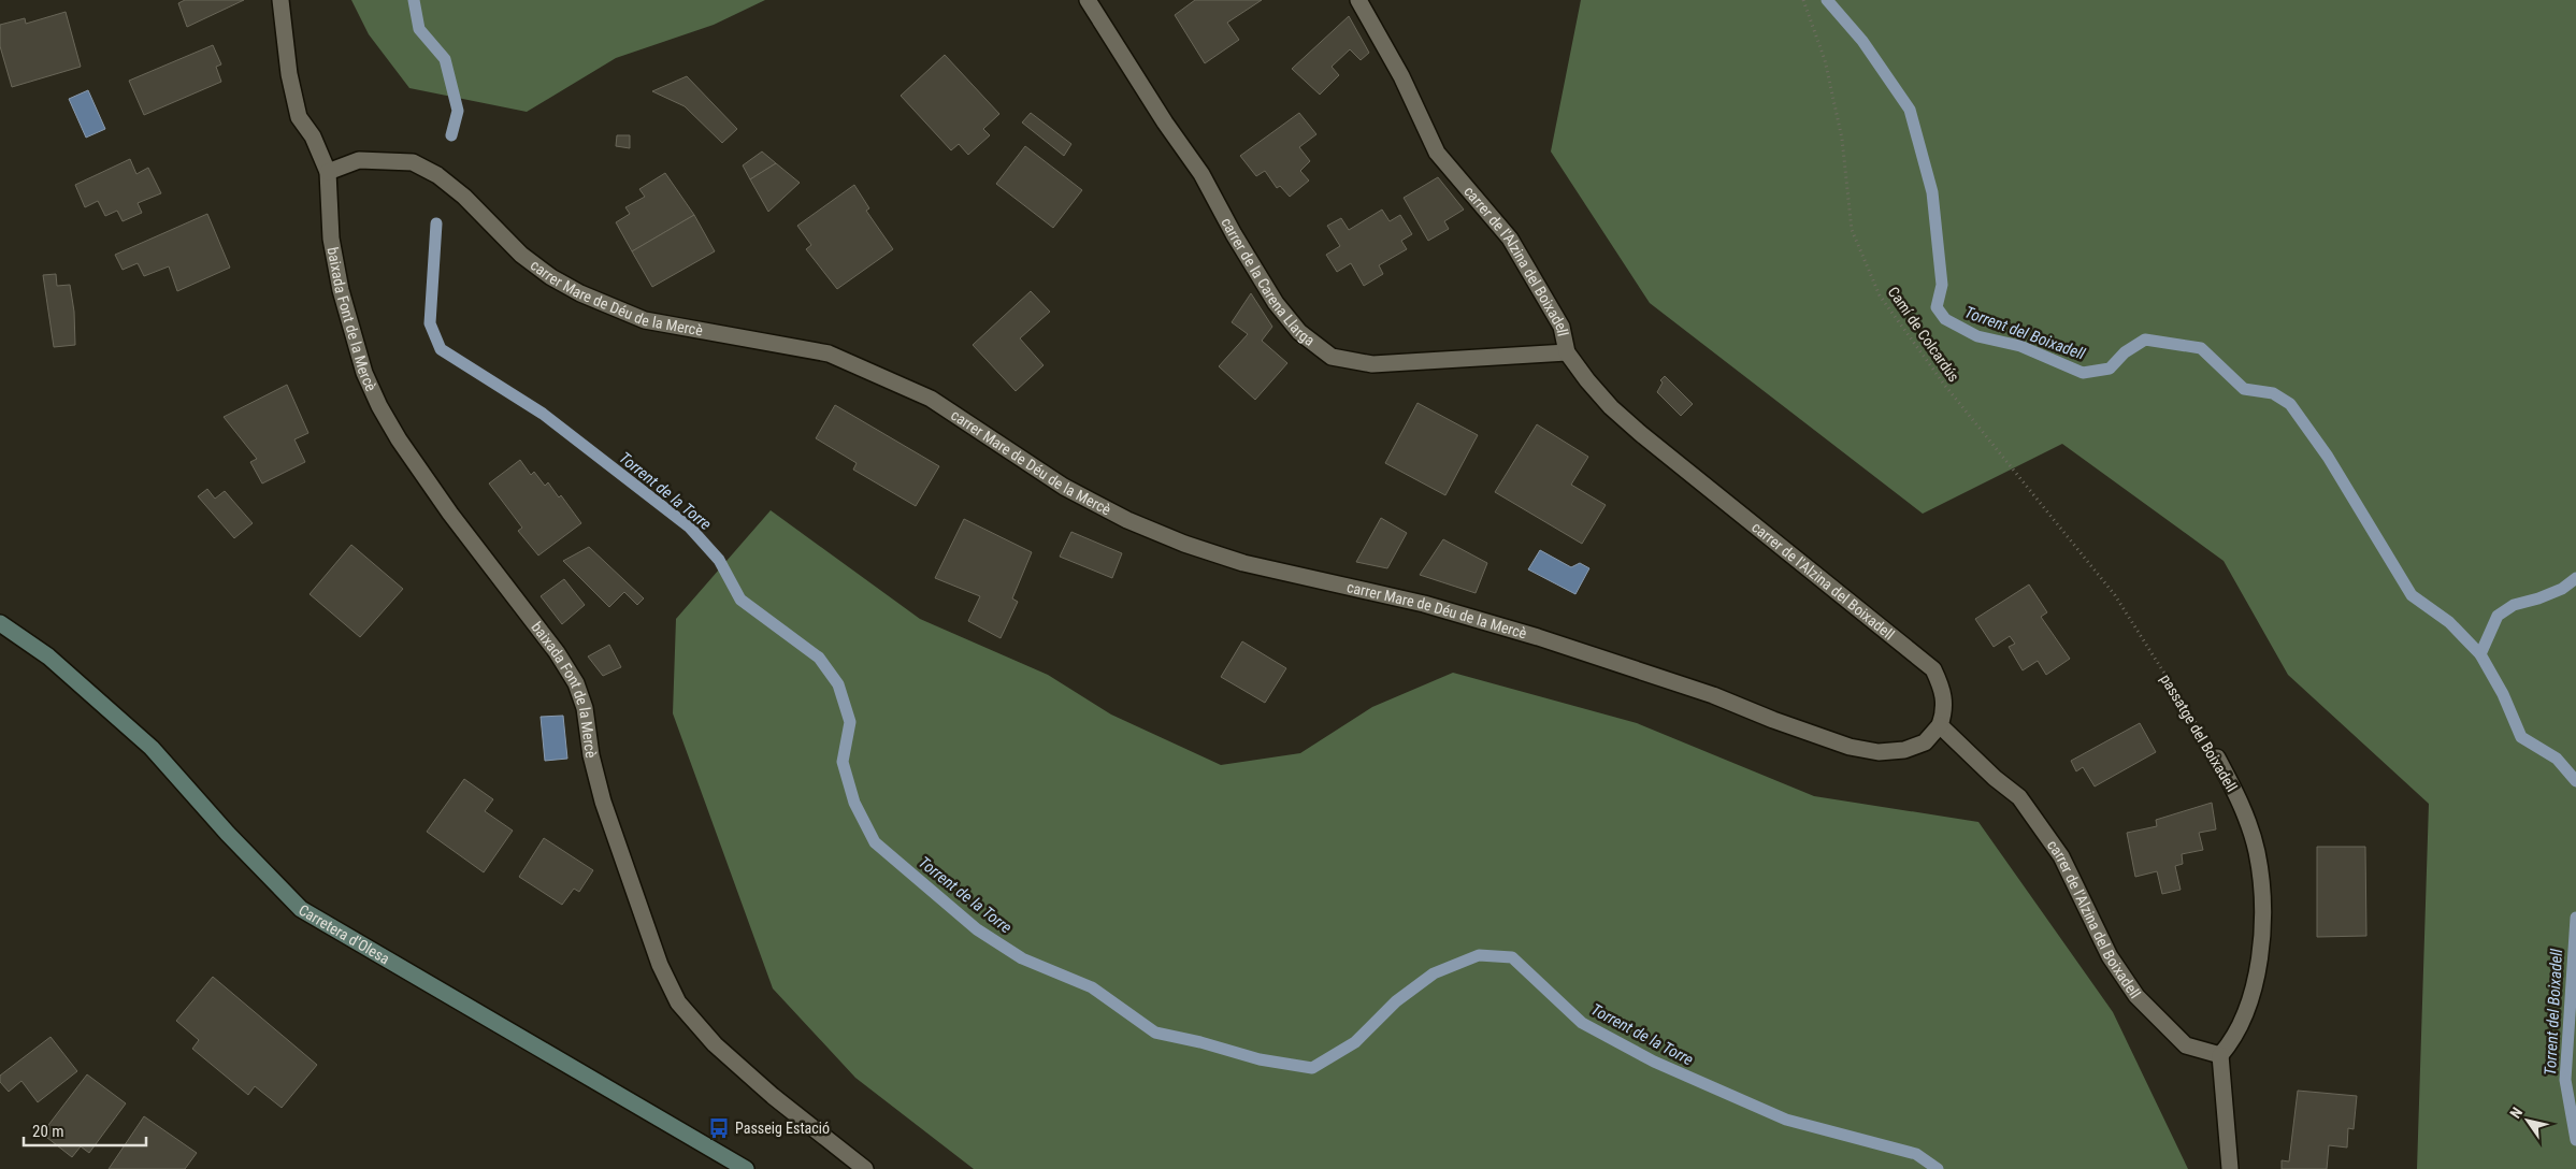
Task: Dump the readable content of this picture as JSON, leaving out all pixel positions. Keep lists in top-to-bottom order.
{
  "streets": {
    "street": [
      "carrer de l'Alzina del Boixadell",
      "carrer de la Carena Llarga",
      "carrer Mare de Déu de la Mercè",
      "baixada Font de la Mercè",
      "passatge del Boixadell",
      "Carretera d'Olesa"
    ],
    "path": ["Camí de Colcardús"]
  },
  "crossings": [
    ["carrer de l'Alzina del Boixadell", "carrer de la Carena Llarga"],
    ["carrer de l'Alzina del Boixadell", "carrer Mare de Déu de la Mercè"],
    ["carrer de l'Alzina del Boixadell", "passatge del Boixadell"],
    ["carrer Mare de Déu de la Mercè", "baixada Font de la Mercè"],
    ["Camí de Colcardús", "passatge del Boixadell"]
  ],
  "water": ["Torrent del Boixadell", "Torrent de la Torre"],
  "places": {
    "bus stop": ["Passeig Estació"]
  },
  "scale_bar": "20 m",
  "north": "top left"
}
